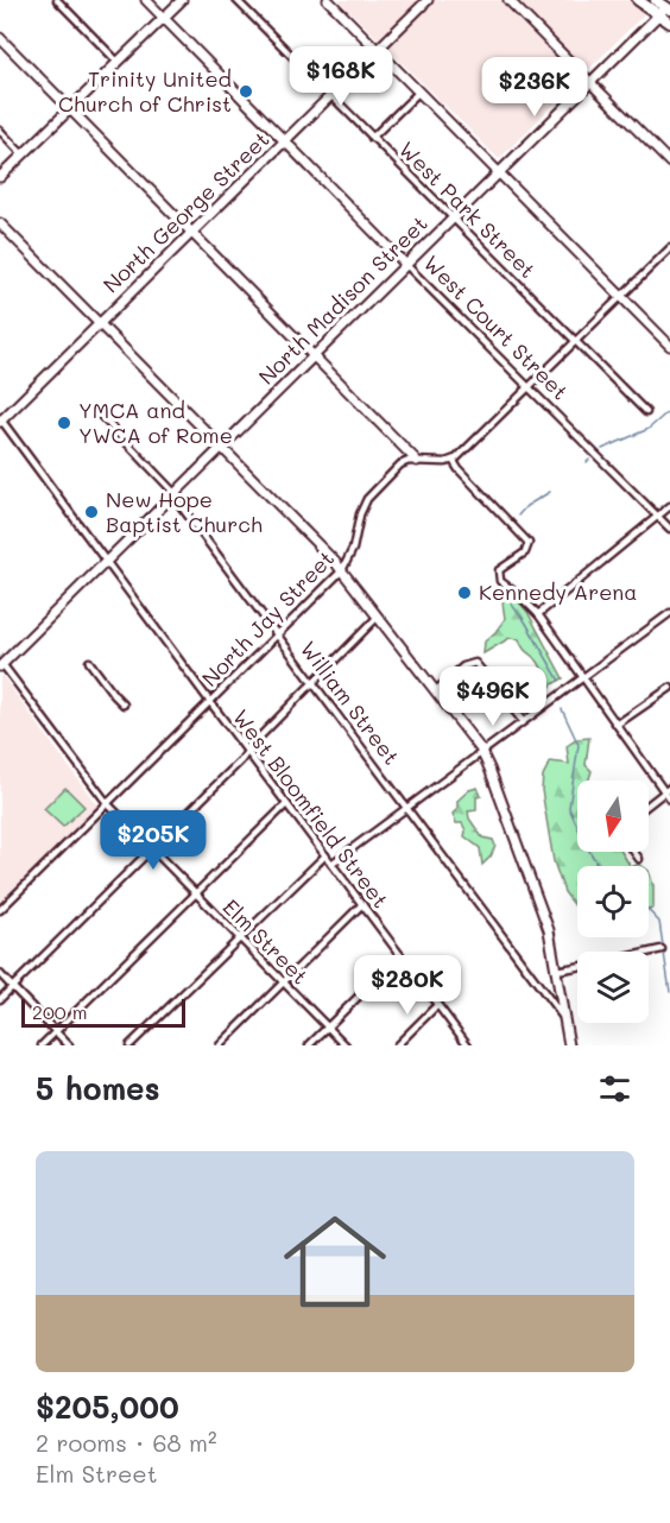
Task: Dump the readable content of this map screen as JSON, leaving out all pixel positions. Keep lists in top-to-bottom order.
{
  "streets": {
    "street": [
      "West Park Street",
      "North George Street",
      "North Madison Street",
      "West Court Street",
      "North Jay Street",
      "William Street",
      "West Bloomfield Street",
      "Elm Street"
    ]
  },
  "crossings": [
    ["West Park Street", "North George Street"],
    ["West Park Street", "North Madison Street"],
    ["North George Street", "West Court Street"],
    ["North George Street", "West Bloomfield Street"],
    ["North Madison Street", "West Court Street"],
    ["North Madison Street", "William Street"],
    ["North Madison Street", "West Bloomfield Street"],
    ["North Madison Street", "Elm Street"],
    ["North Jay Street", "William Street"],
    ["North Jay Street", "West Bloomfield Street"],
    ["North Jay Street", "Elm Street"]
  ],
  "places": [
    "Trinity United Church of Christ",
    "YMCA and YWCA of Rome",
    "New Hope Baptist Church",
    "Kennedy Arena"
  ],
  "scale_bar": "200 m",
  "north": "bottom",
  "page": {
    "price": [
      "$168K",
      "$236K",
      "$496K",
      "$205K",
      "$280K"
    ],
    "scale": "200 m",
    "heading": "5 homes",
    "list": [
      {
        "name": "$205,000",
        "note": "2 rooms · 68 m² · Elm Street"
      }
    ]
  }
}
